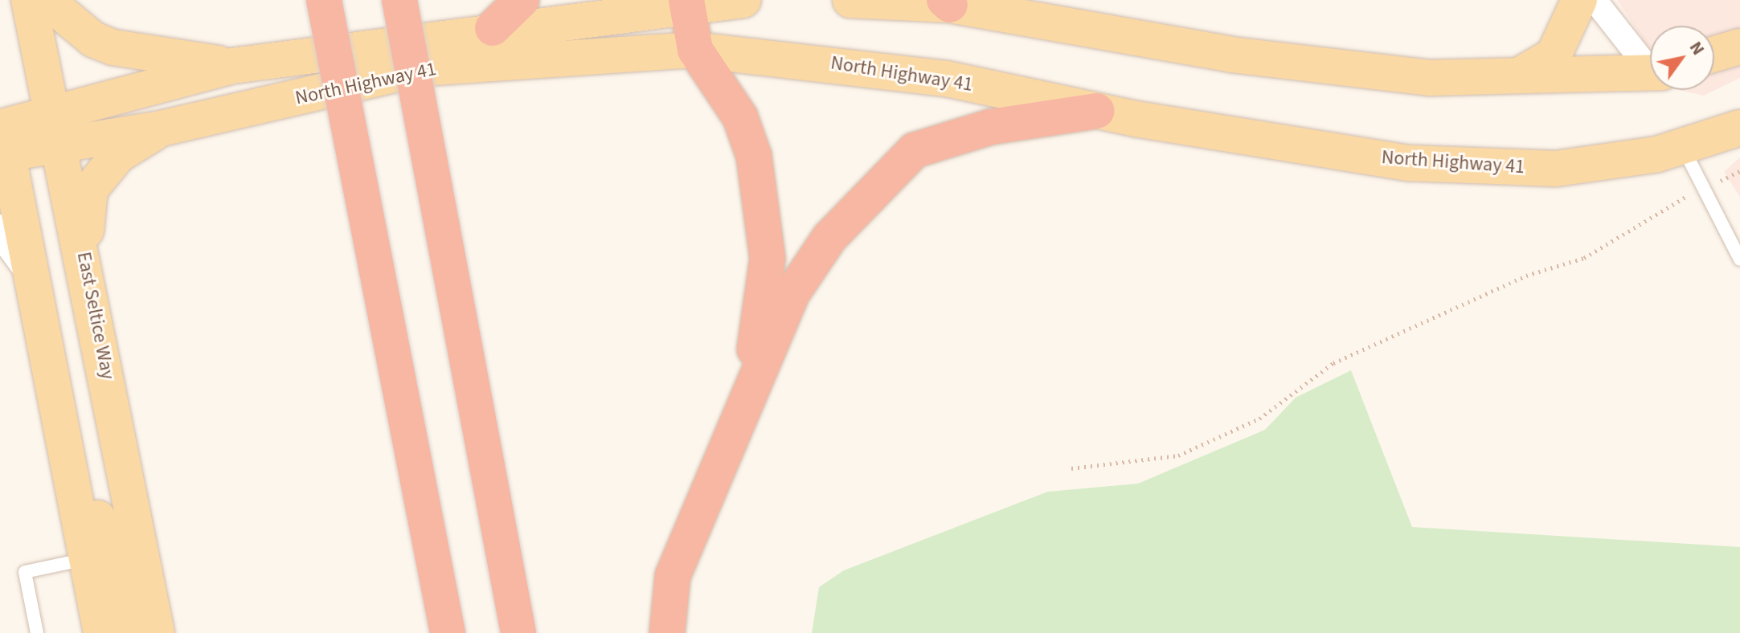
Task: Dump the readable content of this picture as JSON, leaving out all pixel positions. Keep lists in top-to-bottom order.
{
  "streets": {
    "main road": ["North Highway 41", "East Seltice Way"]
  },
  "crossings": [
    ["North Highway 41", "East Seltice Way"]
  ],
  "north": "top right"
}
